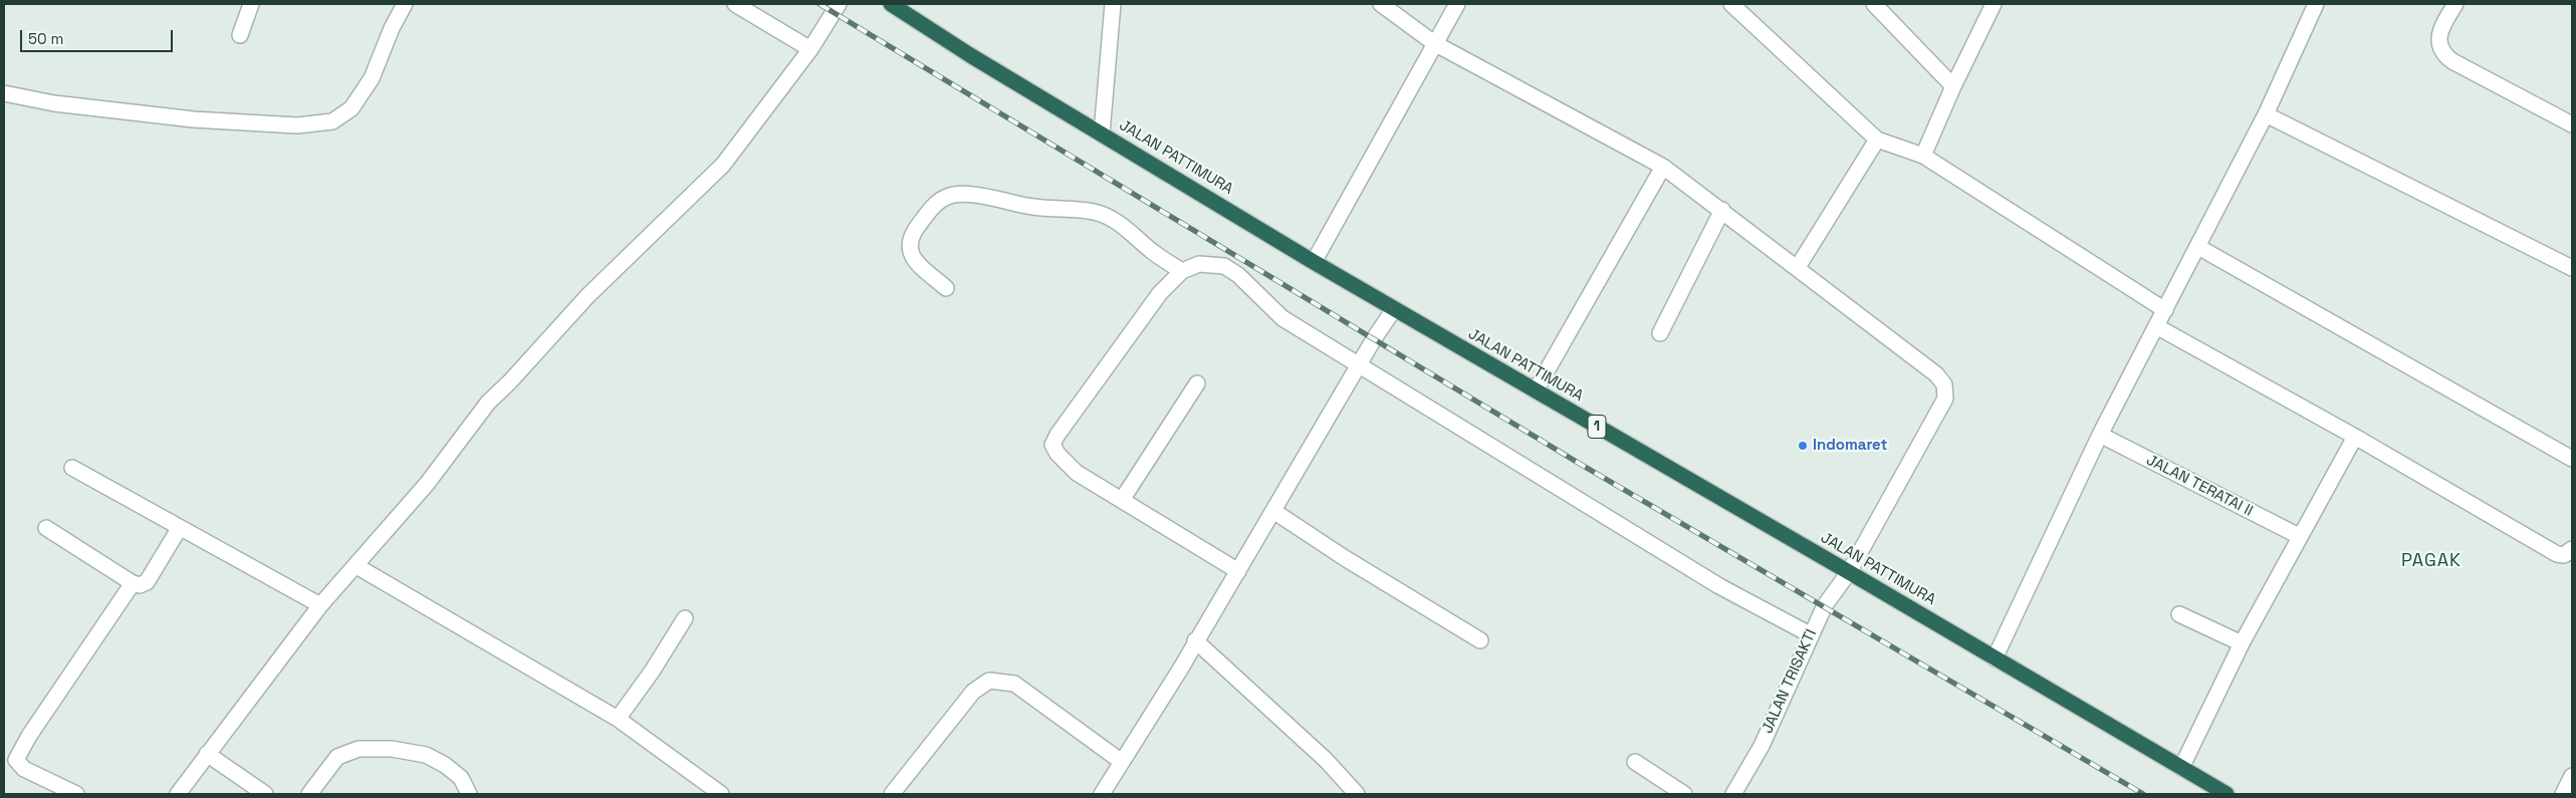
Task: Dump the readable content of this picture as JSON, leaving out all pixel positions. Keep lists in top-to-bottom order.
{
  "streets": {
    "highway": ["JALAN PATTIMURA", "1"],
    "street": ["JALAN TERATAI II", "JALAN TRISAKTI"]
  },
  "crossings": [
    ["JALAN PATTIMURA", "JALAN TRISAKTI"]
  ],
  "districts": ["PAGAK"],
  "places": ["Indomaret"],
  "scale_bar": "50 m"
}
